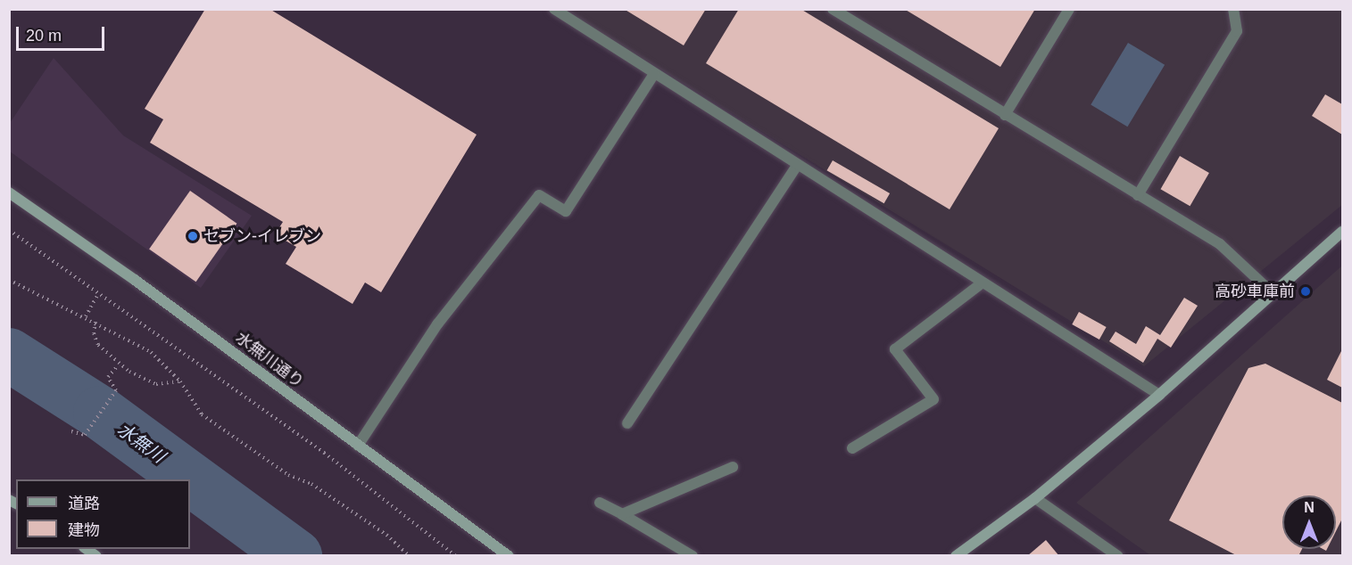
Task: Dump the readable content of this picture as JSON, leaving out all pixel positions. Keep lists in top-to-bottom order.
{
  "streets": {
    "street": ["水無川通り"]
  },
  "water": ["水無川"],
  "places": ["セブン-イレブン", "高砂車庫前"],
  "legend": ["道路", "建物"],
  "scale_bar": "20 m",
  "north": "top"
}
